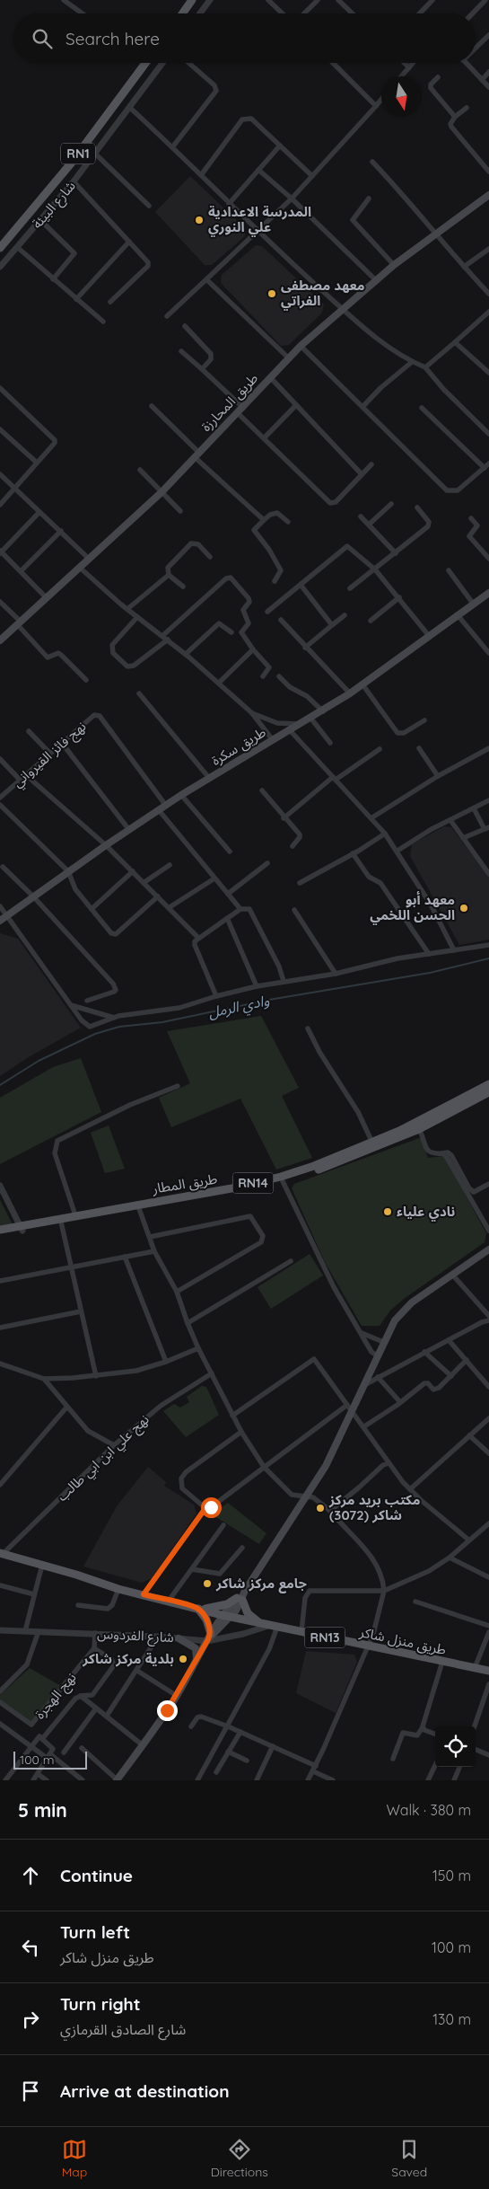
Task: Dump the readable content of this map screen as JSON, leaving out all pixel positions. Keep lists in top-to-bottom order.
{
  "streets": {
    "main road": [
      "RN1",
      "طريق المحارزة",
      "طريق سكرة",
      "RN14",
      "طريق المطار",
      "RN13",
      "طريق منزل شاكر"
    ],
    "street": [
      "شارع البيئة",
      "نهج فائز القيرواني",
      "نهج علي ابن ابي طالب",
      "شارع الفردوس",
      "نهج الهجرة"
    ]
  },
  "crossings": [
    ["طريق سكرة", "نهج فائز القيرواني"],
    ["نهج علي ابن ابي طالب", "طريق منزل شاكر"],
    ["شارع الفردوس", "طريق منزل شاكر"]
  ],
  "water": ["وادي الرمل"],
  "places": [
    "المدرسة الاعدادية علي النوري",
    "معهد مصطفى الفراتي",
    "معهد أبو الحسن اللخمي",
    "نادي علياء",
    "مكتب بريد مركز شاكر (3072)",
    "جامع مركز شاكر",
    "بلدية مركز شاكر"
  ],
  "scale_bar": "100 m",
  "north": "bottom",
  "page": {
    "search": "Search here",
    "scale": "100 m",
    "heading": ["5 min", "Walk · 380 m"],
    "list": [
      ["Continue", "150 m"],
      ["Turn left", "طريق منزل شاكر", "100 m"],
      ["Turn right", "شارع الصادق القرمازي", "130 m"],
      "Arrive at destination"
    ],
    "nav": ["Map", "Directions", "Saved"]
  }
}
